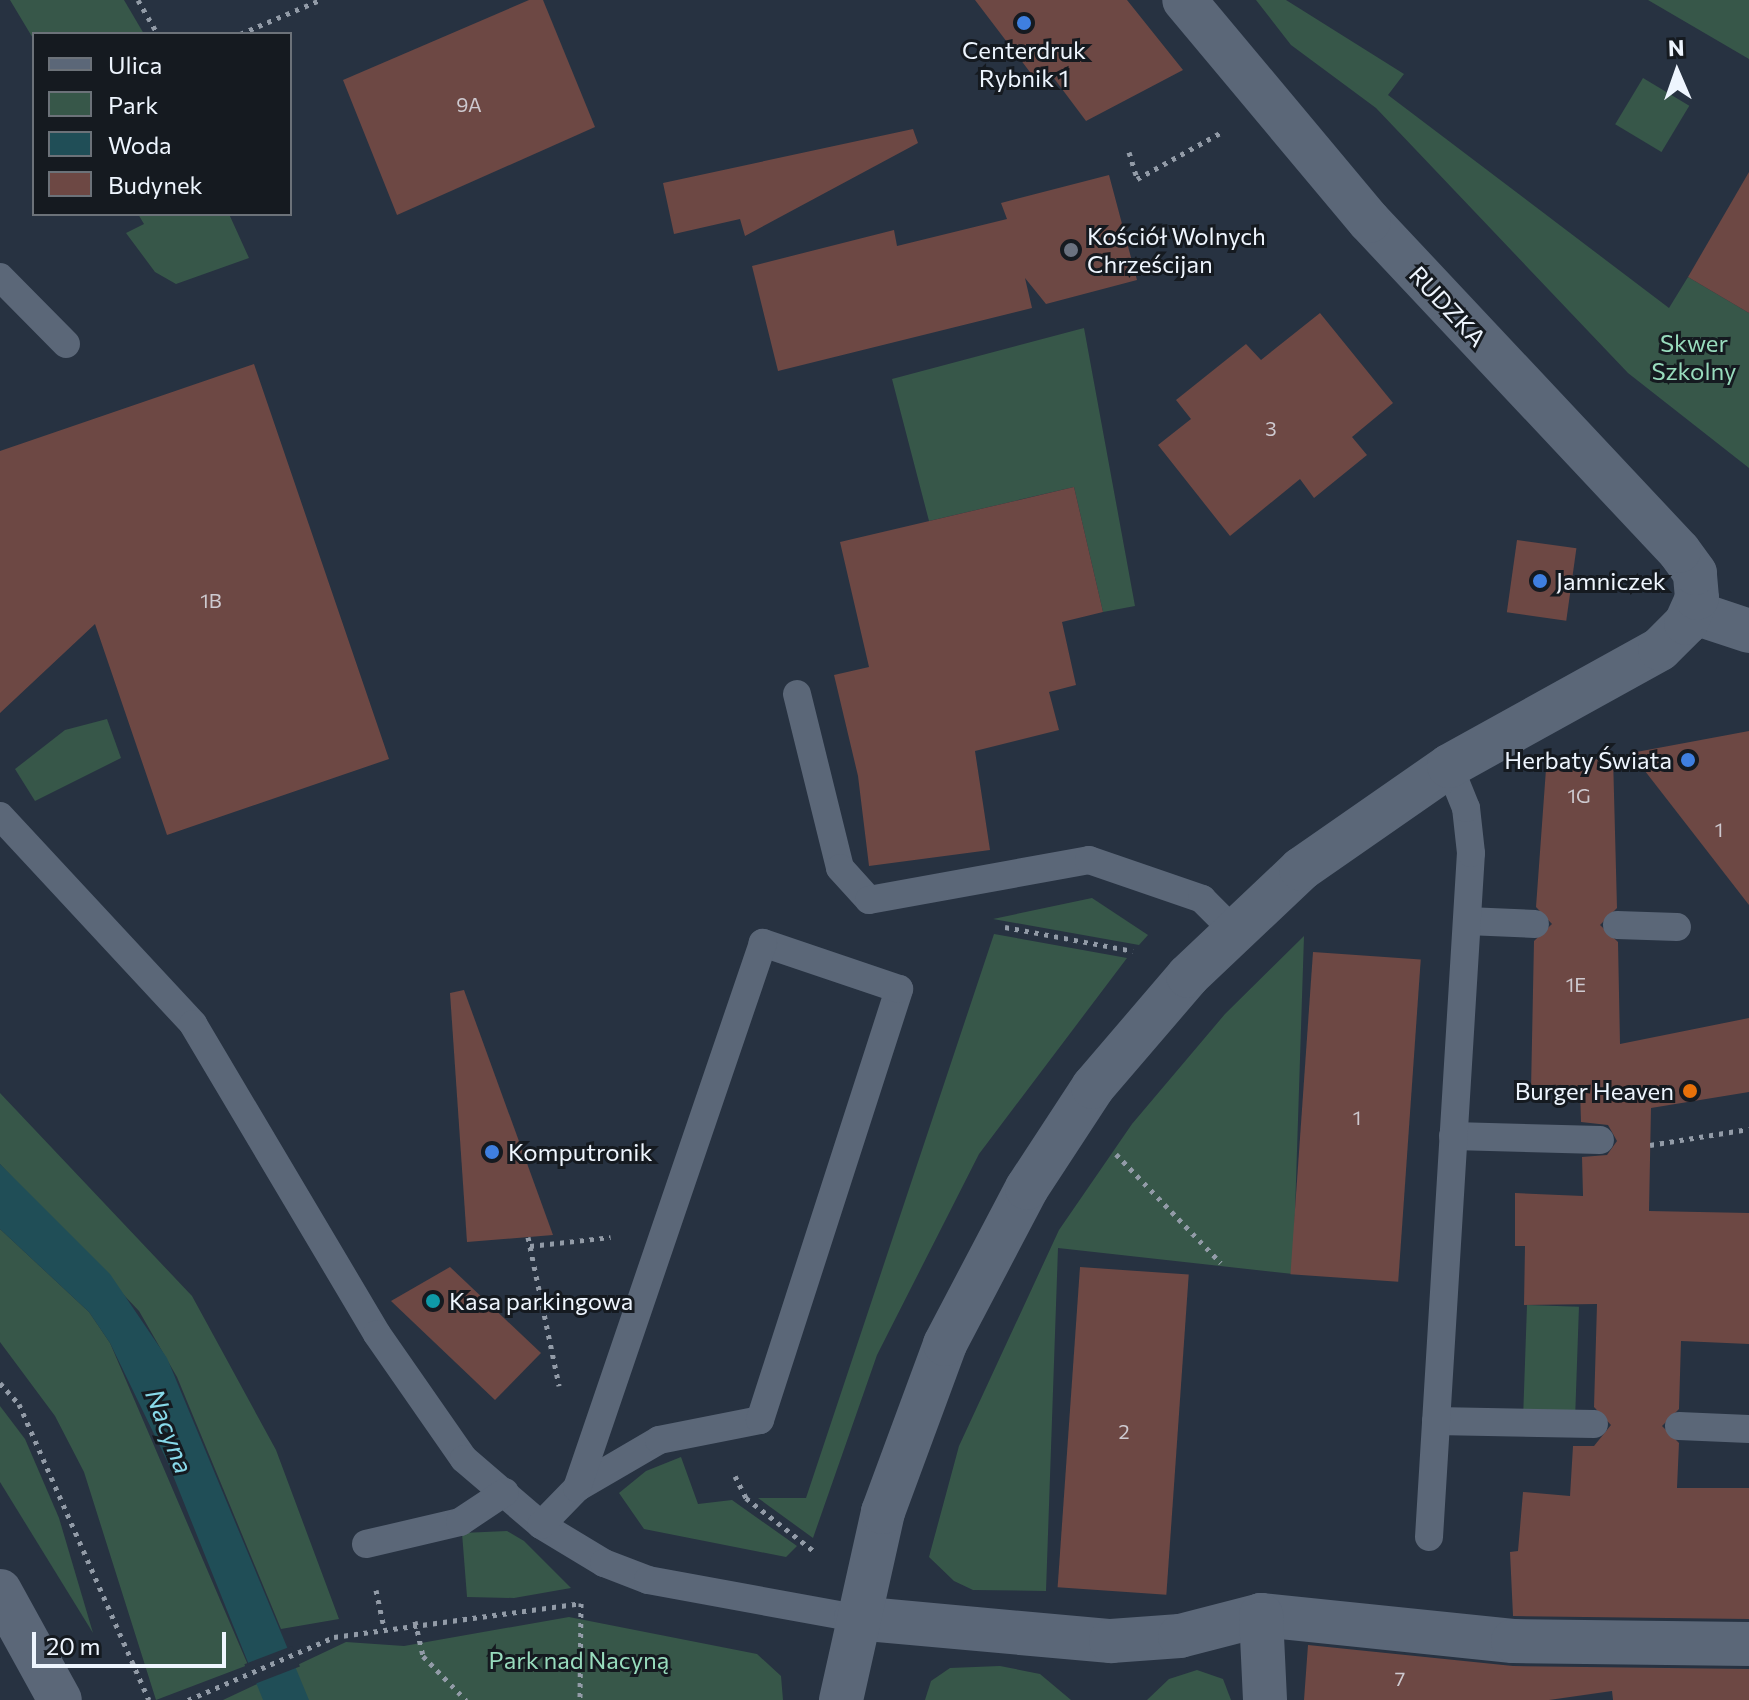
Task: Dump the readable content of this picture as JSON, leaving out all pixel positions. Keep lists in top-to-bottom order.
{
  "streets": {
    "street": ["RUDZKA"]
  },
  "water": ["Nacyna"],
  "parks": ["Skwer Szkolny", "Park nad Nacyną"],
  "places": [
    "Centerdruk Rybnik 1",
    "Kościół Wolnych Chrześcijan",
    "Jamniczek",
    "Herbaty Świata",
    "Burger Heaven",
    "Komputronik",
    "Kasa parkingowa"
  ],
  "house_numbers": [
    "9A",
    "3",
    "1B",
    "1G",
    "1",
    "1E",
    "1",
    "2",
    "7"
  ],
  "legend": [
    "Ulica",
    "Park",
    "Woda",
    "Budynek"
  ],
  "scale_bar": "20 m",
  "north": "top"
}
